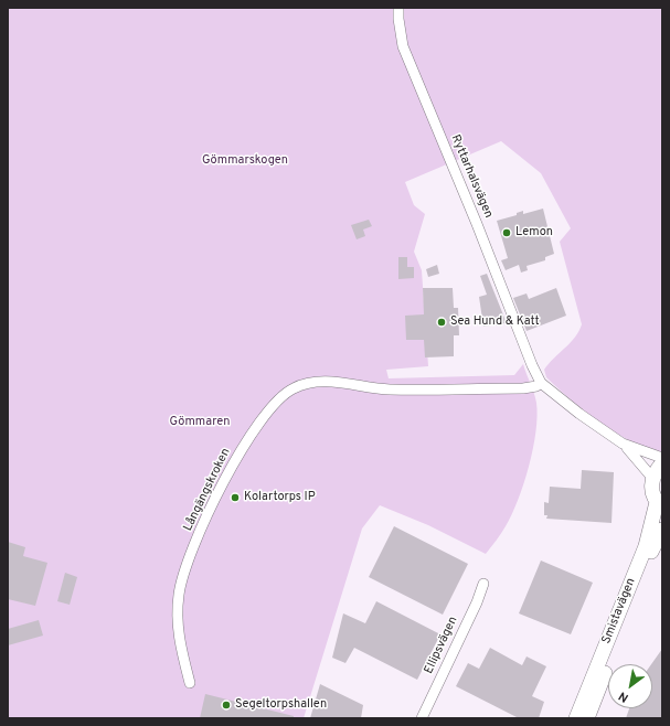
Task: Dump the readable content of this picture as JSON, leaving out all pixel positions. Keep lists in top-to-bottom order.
{
  "streets": {
    "street": [
      "Ryttarhalsvägen",
      "Långängskroken",
      "Smistavägen",
      "Ellipsvägen"
    ]
  },
  "crossings": [
    ["Ryttarhalsvägen", "Långängskroken"]
  ],
  "parks": ["Gömmarskogen", "Gömmaren"],
  "places": [
    "Lemon",
    "Sea Hund & Katt",
    "Kolartorps IP",
    "Segeltorpshallen"
  ],
  "north": "bottom left"
}
